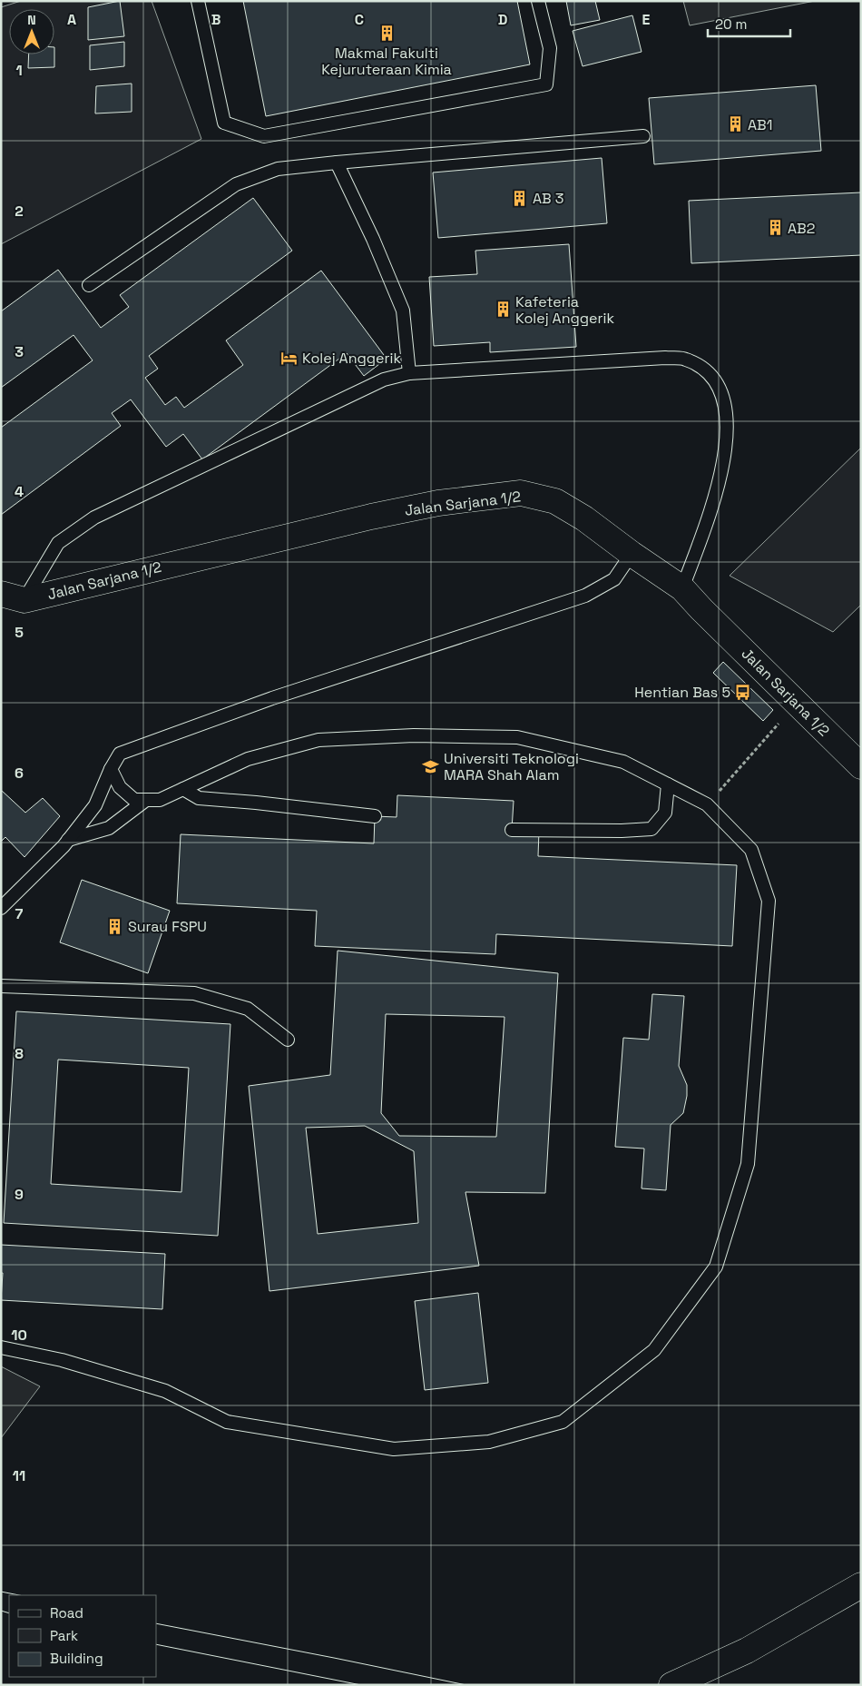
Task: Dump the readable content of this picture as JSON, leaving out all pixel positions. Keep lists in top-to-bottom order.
{
  "streets": {
    "street": ["Jalan Sarjana 1/2"]
  },
  "places": {
    "building": [
      "Makmal Fakulti Kejuruteraan Kimia",
      "AB1",
      "AB 3",
      "AB2",
      "Kafeteria Kolej Anggerik",
      "Surau FSPU"
    ],
    "hotel": ["Kolej Anggerik"],
    "bus stop": ["Hentian Bas 5"],
    "school or university": ["Universiti Teknologi MARA Shah Alam"]
  },
  "legend": ["Road", "Park", "Building"],
  "scale_bar": "20 m",
  "north": "top",
  "grid": {
    "columns": [
      "A",
      "B",
      "C",
      "D",
      "E"
    ],
    "rows": [
      "1",
      "2",
      "3",
      "4",
      "5",
      "6",
      "7",
      "8",
      "9",
      "10",
      "11"
    ]
  }
}
